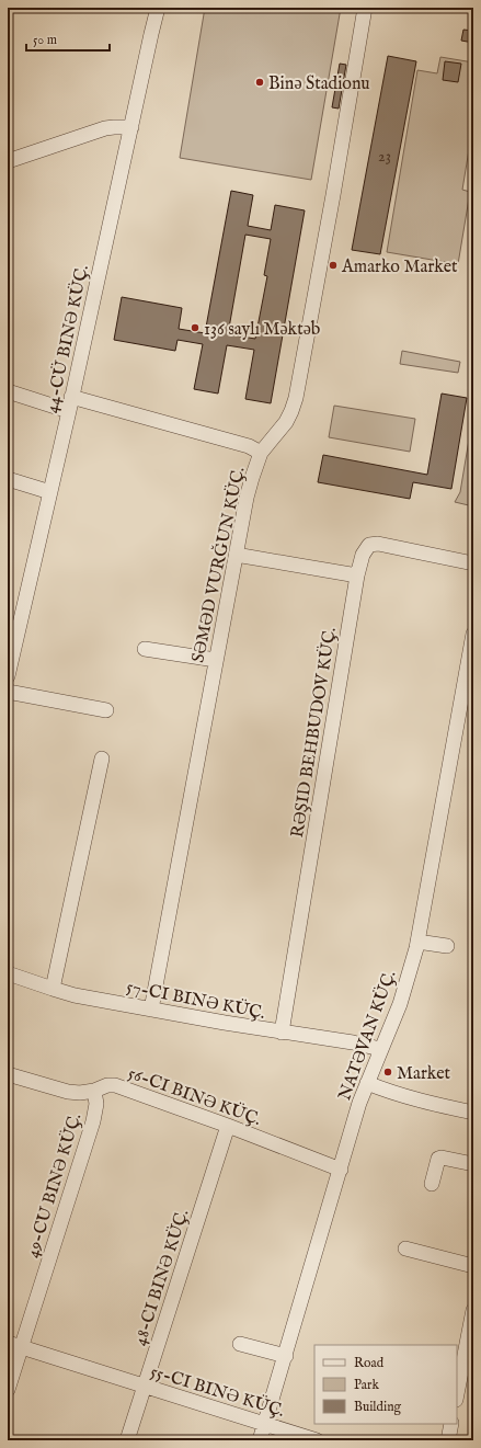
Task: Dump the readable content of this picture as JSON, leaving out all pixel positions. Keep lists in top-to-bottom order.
{
  "streets": {
    "street": [
      "44-CÜ BINƏ KÜÇ.",
      "SƏMƏD VURĞUN KÜÇ.",
      "RƏŞID BEHBUDOV KÜÇ.",
      "57-CI BINƏ KÜÇ.",
      "NATƏVAN KÜÇ.",
      "49-CU BINƏ KÜÇ.",
      "48-CI BINƏ KÜÇ.",
      "55-CI BINƏ KÜÇ."
    ]
  },
  "crossings": [
    ["SƏMƏD VURĞUN KÜÇ.", "57-CI BINƏ KÜÇ."],
    ["RƏŞID BEHBUDOV KÜÇ.", "57-CI BINƏ KÜÇ."],
    ["57-CI BINƏ KÜÇ.", "NATƏVAN KÜÇ."],
    ["NATƏVAN KÜÇ.", "55-CI BINƏ KÜÇ."],
    ["49-CU BINƏ KÜÇ.", "55-CI BINƏ KÜÇ."],
    ["48-CI BINƏ KÜÇ.", "55-CI BINƏ KÜÇ."]
  ],
  "places": [
    "Binə Stadionu",
    "Amarko Market",
    "136 saylı Məktəb",
    "Market"
  ],
  "house_numbers": ["23"],
  "legend": ["Road", "Park", "Building"],
  "scale_bar": "50 m"
}
